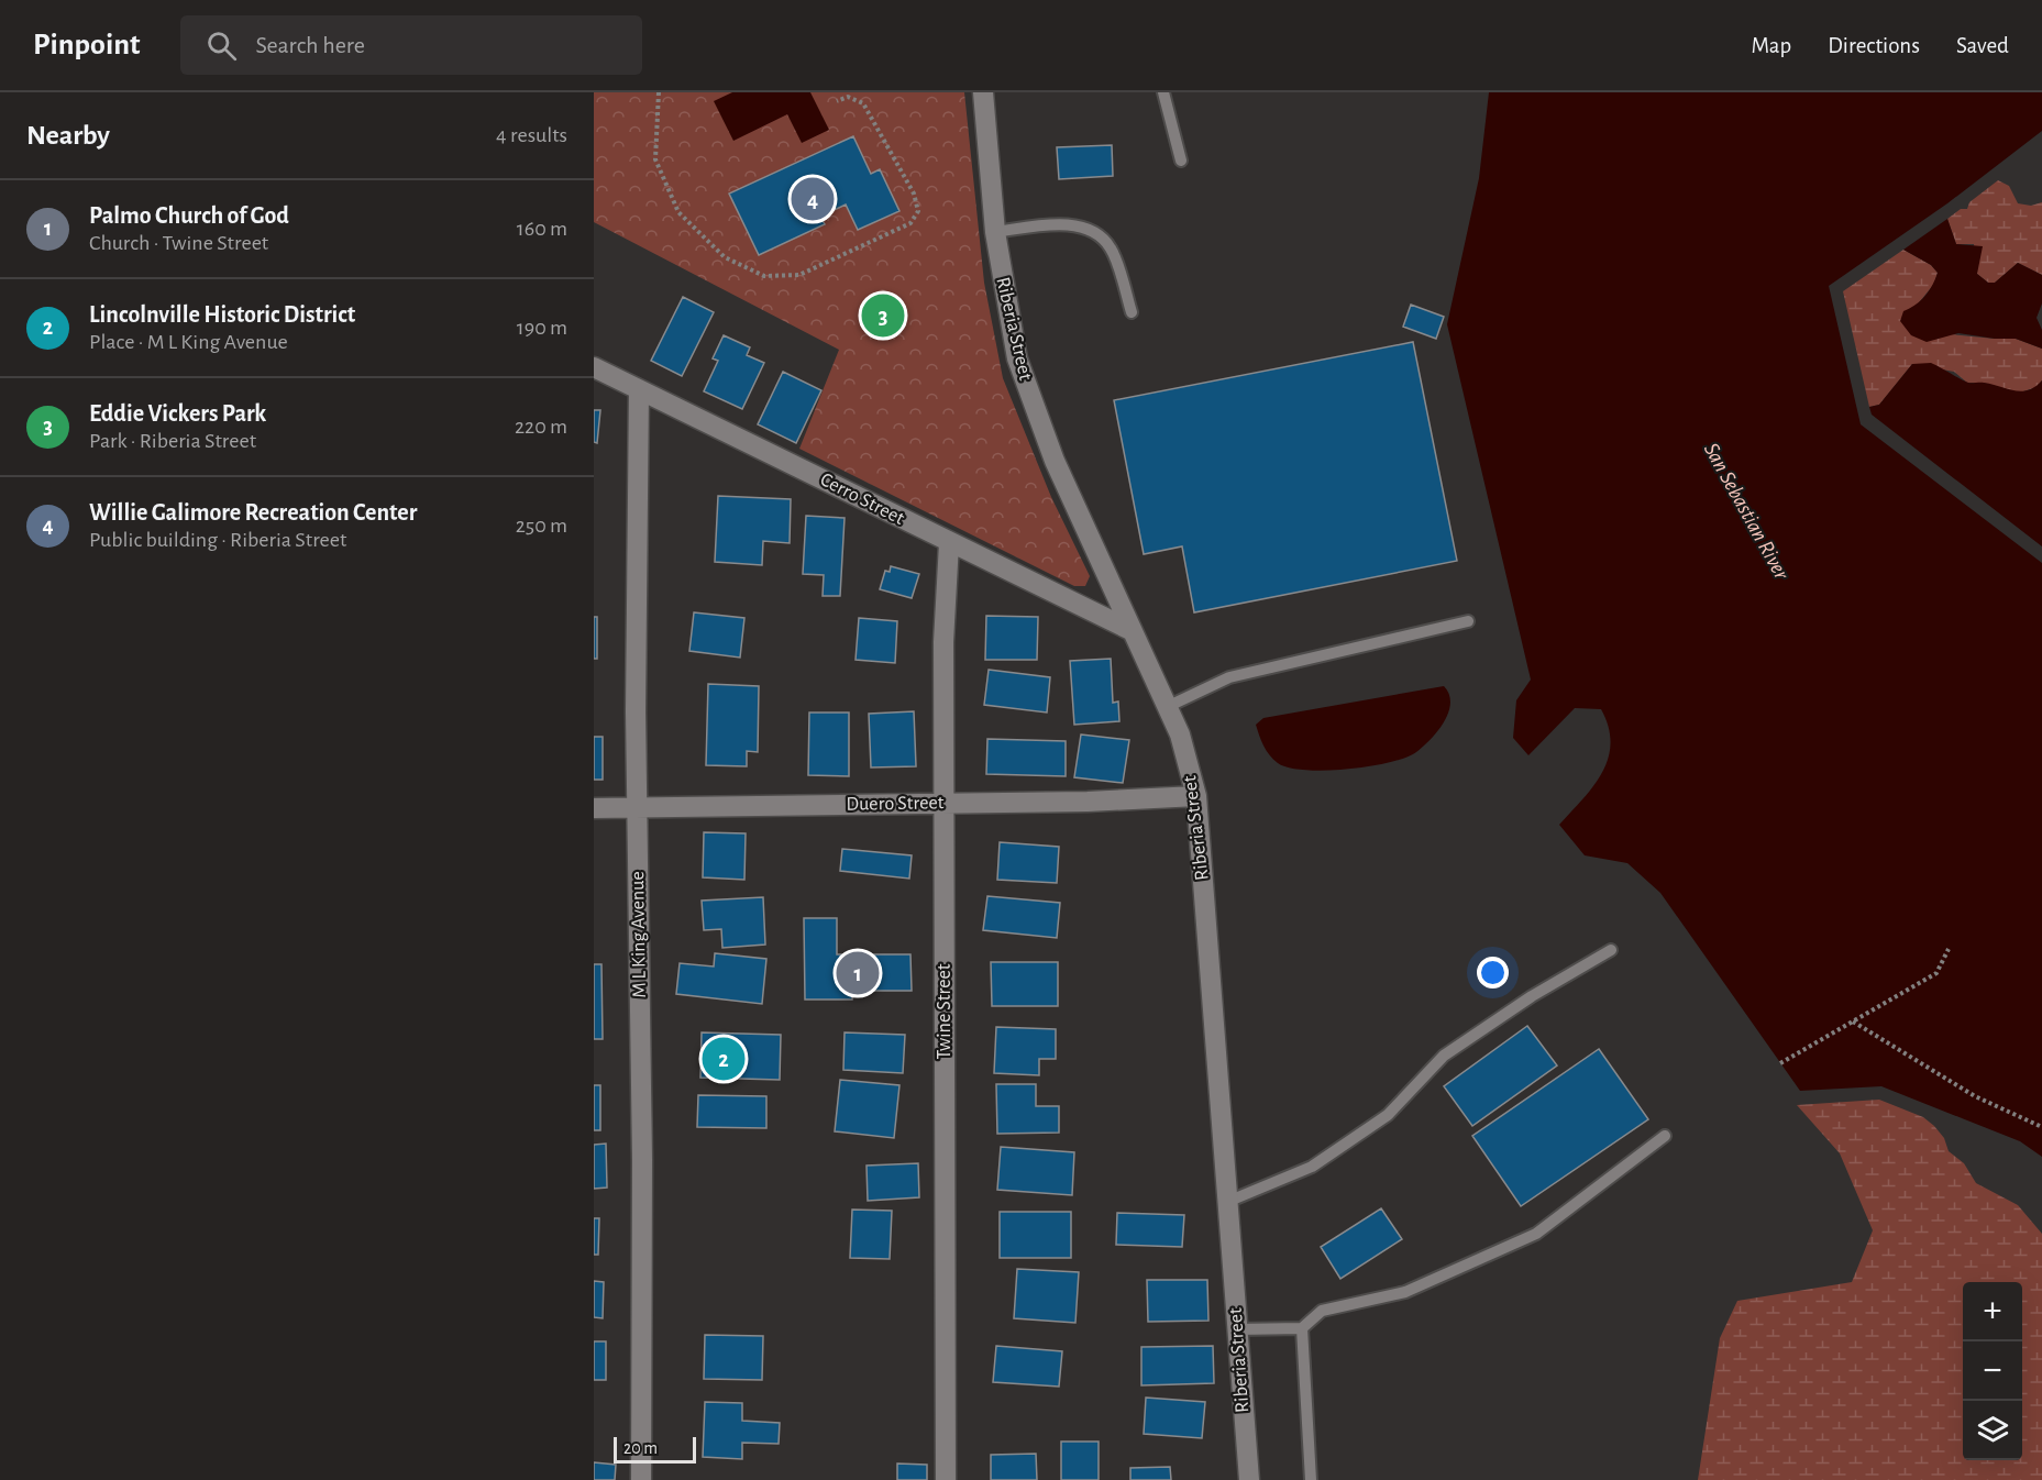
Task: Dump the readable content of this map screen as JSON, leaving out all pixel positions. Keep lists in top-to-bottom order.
{
  "streets": {
    "street": [
      "Riberia Street",
      "Cerro Street",
      "Duero Street",
      "M L King Avenue",
      "Twine Street"
    ]
  },
  "crossings": [
    ["Riberia Street", "Cerro Street"],
    ["Riberia Street", "Duero Street"],
    ["Cerro Street", "M L King Avenue"],
    ["Cerro Street", "Twine Street"],
    ["Duero Street", "M L King Avenue"],
    ["Duero Street", "Twine Street"]
  ],
  "water": ["San Sebastian River"],
  "scale_bar": "20 m",
  "page": {
    "header": "Pinpoint",
    "search": "Search here",
    "nav": ["Map", "Directions", "Saved"],
    "heading": ["Nearby", "4 results"],
    "pins": [
      "4",
      "3",
      "1",
      "2"
    ],
    "list": [
      {
        "mark": "1",
        "name": "Palmo Church of God",
        "note": "Church · Twine Street",
        "value": "160 m"
      },
      {
        "mark": "2",
        "name": "Lincolnville Historic District",
        "note": "Place · M L King Avenue",
        "value": "190 m"
      },
      {
        "mark": "3",
        "name": "Eddie Vickers Park",
        "note": "Park · Riberia Street",
        "value": "220 m"
      },
      {
        "mark": "4",
        "name": "Willie Galimore Recreation Center",
        "note": "Public building · Riberia Street",
        "value": "250 m"
      }
    ],
    "map_buttons": ["+", "−"],
    "scale": "20 m"
  }
}
